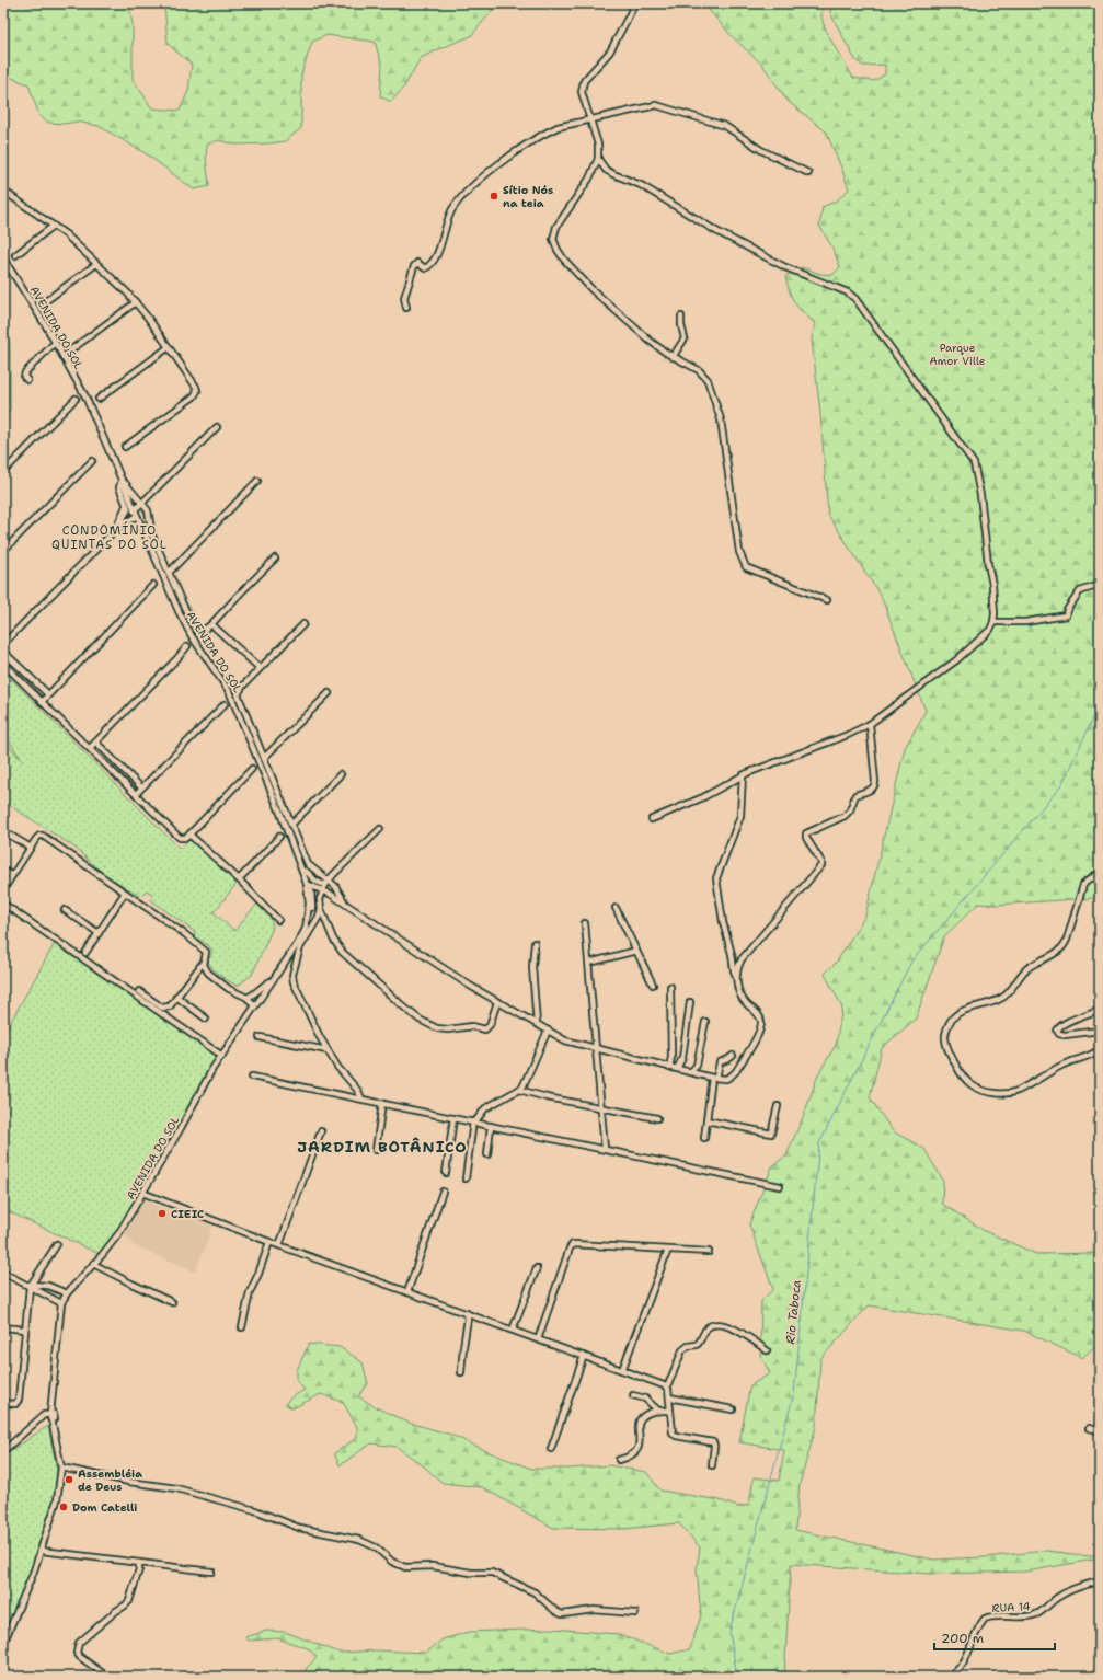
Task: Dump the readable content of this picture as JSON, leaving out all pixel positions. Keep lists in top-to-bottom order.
{
  "streets": {
    "street": ["AVENIDA DO SOL", "RUA 14"]
  },
  "districts": ["CONDOMÍNIO QUINTAS DO SOL", "JARDIM BOTÂNICO"],
  "water": ["Rio Taboca"],
  "parks": ["Parque Amor Ville"],
  "places": [
    "Sítio Nós na teia",
    "CIEIC",
    "Assembléia de Deus",
    "Dom Catelli"
  ],
  "scale_bar": "200 m"
}
